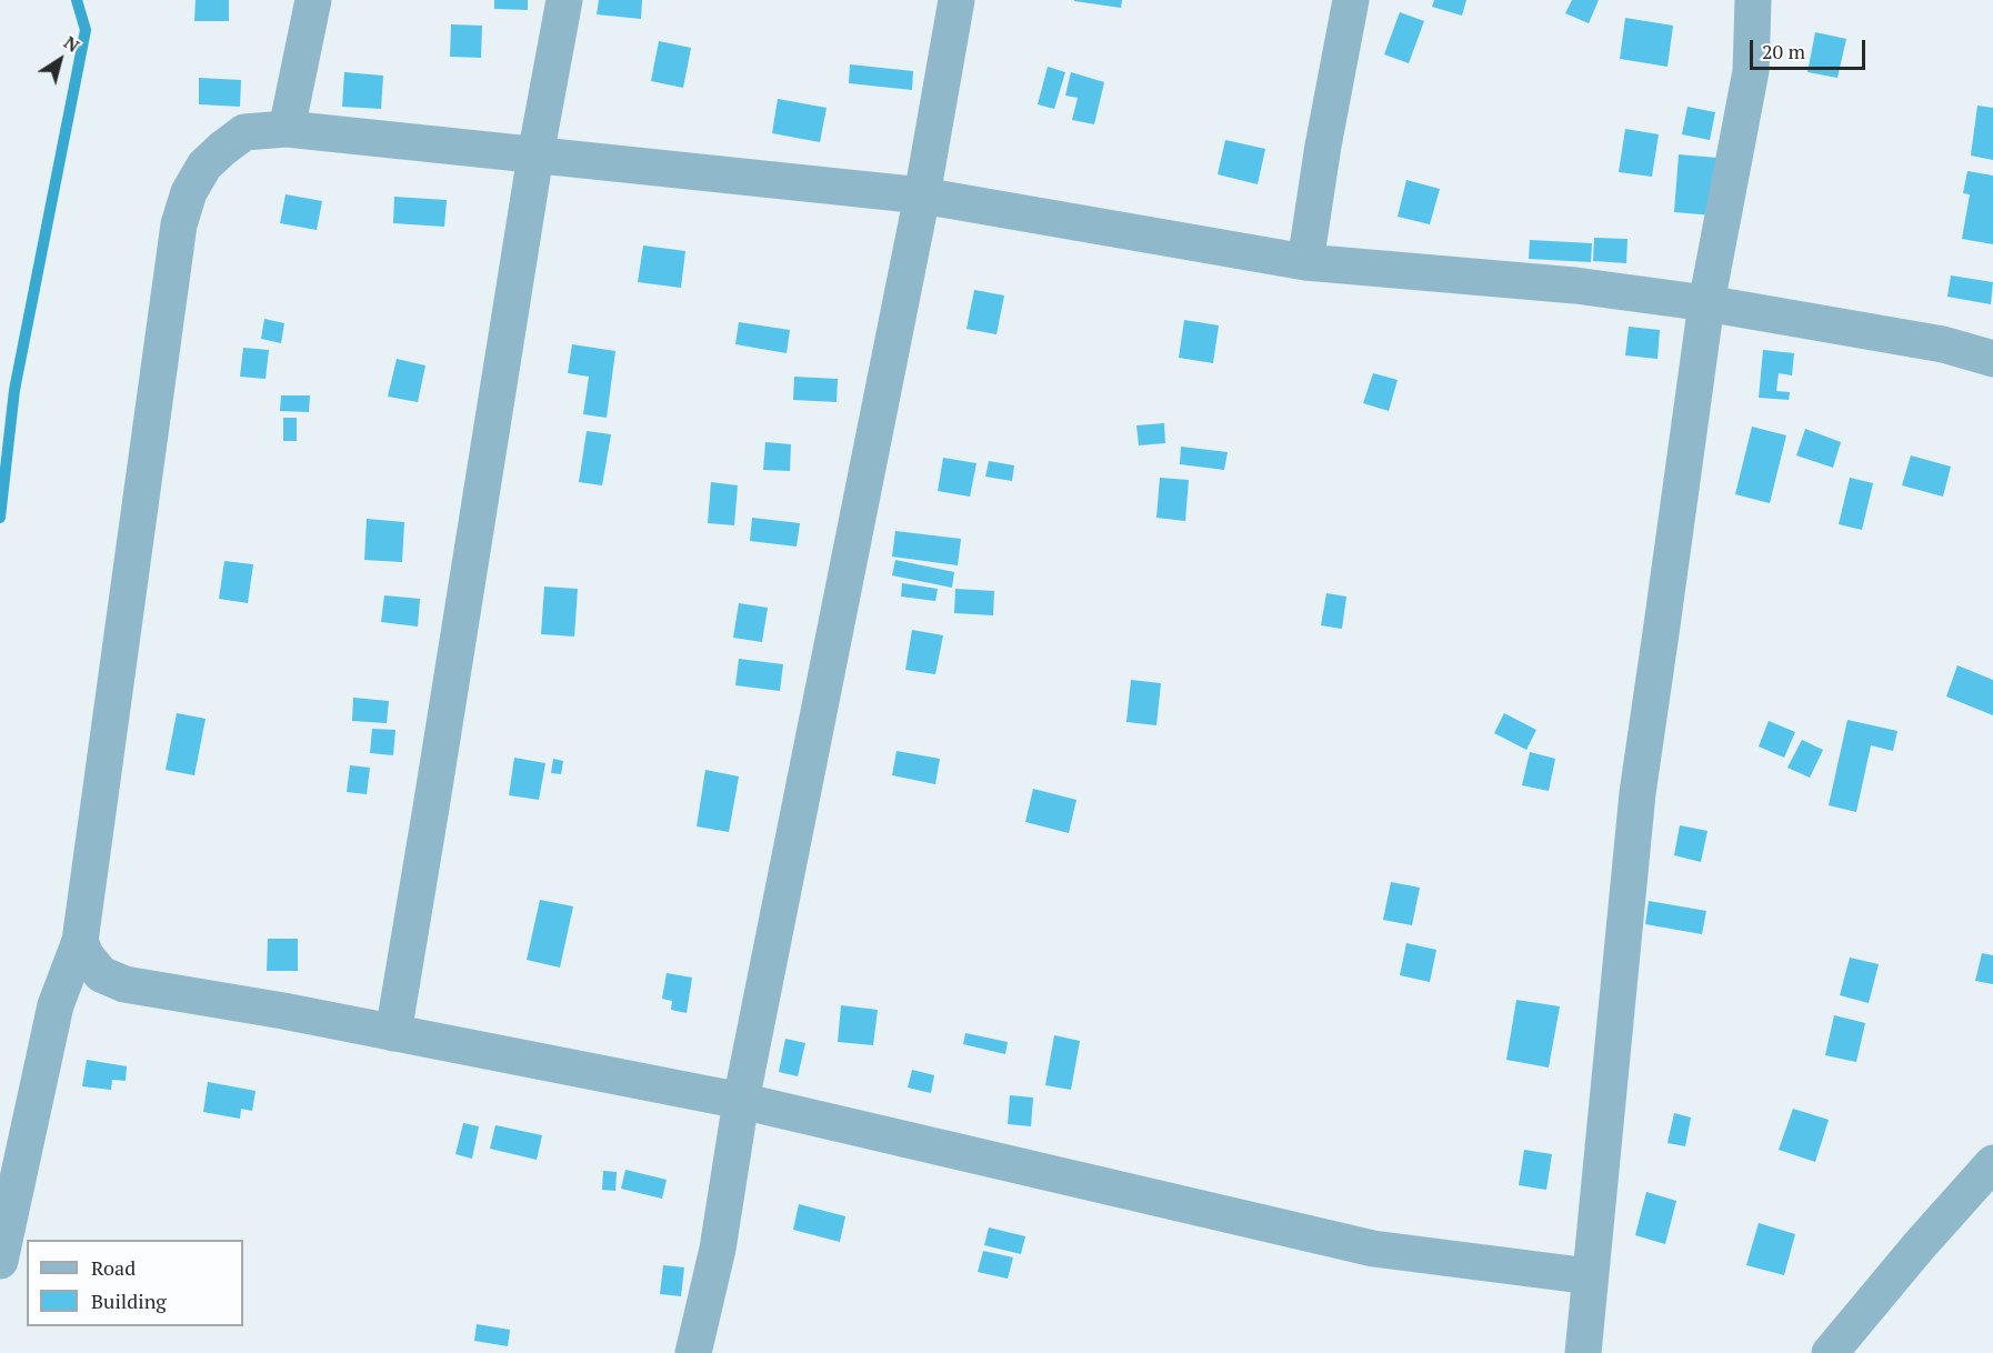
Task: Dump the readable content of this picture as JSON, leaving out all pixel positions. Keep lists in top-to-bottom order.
{
  "legend": ["Road", "Building"],
  "scale_bar": "20 m",
  "north": "top right"
}
